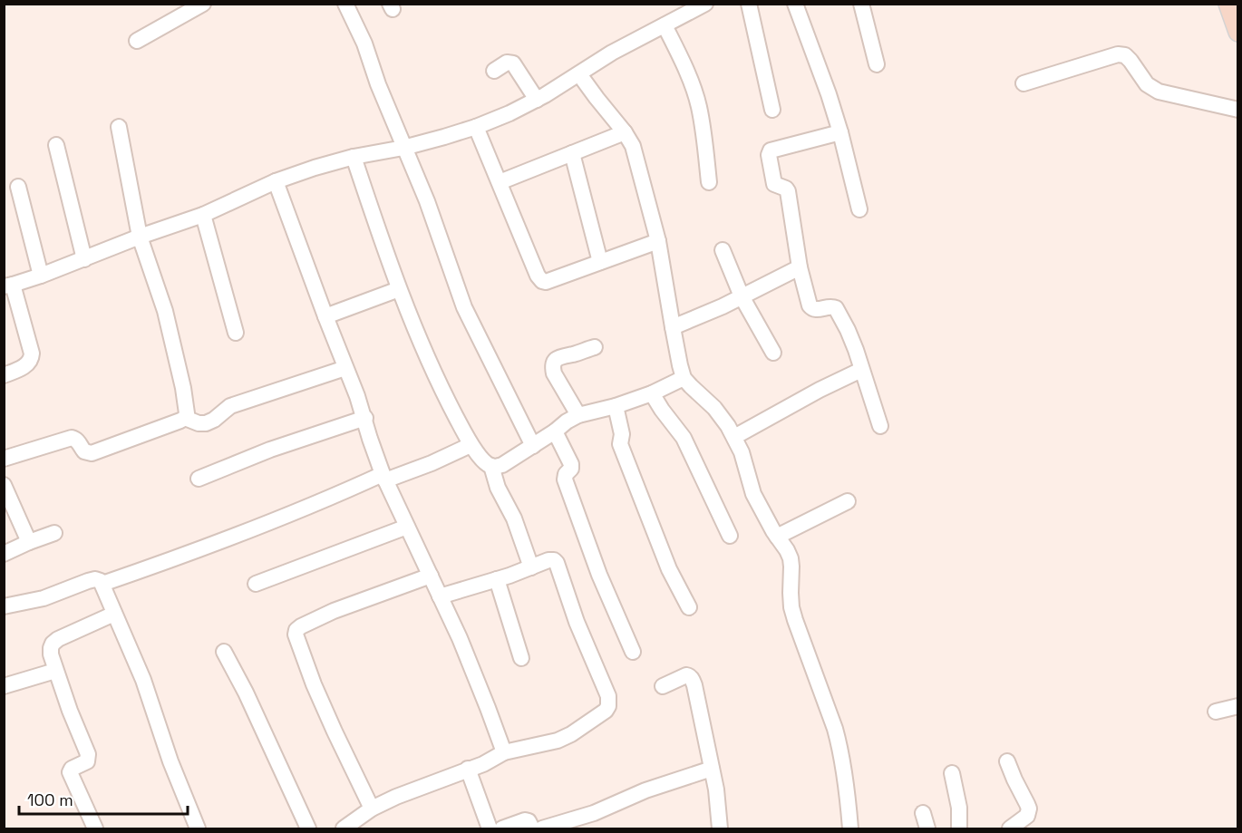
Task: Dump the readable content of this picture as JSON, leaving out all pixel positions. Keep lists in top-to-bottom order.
{
  "scale_bar": "100 m"
}
